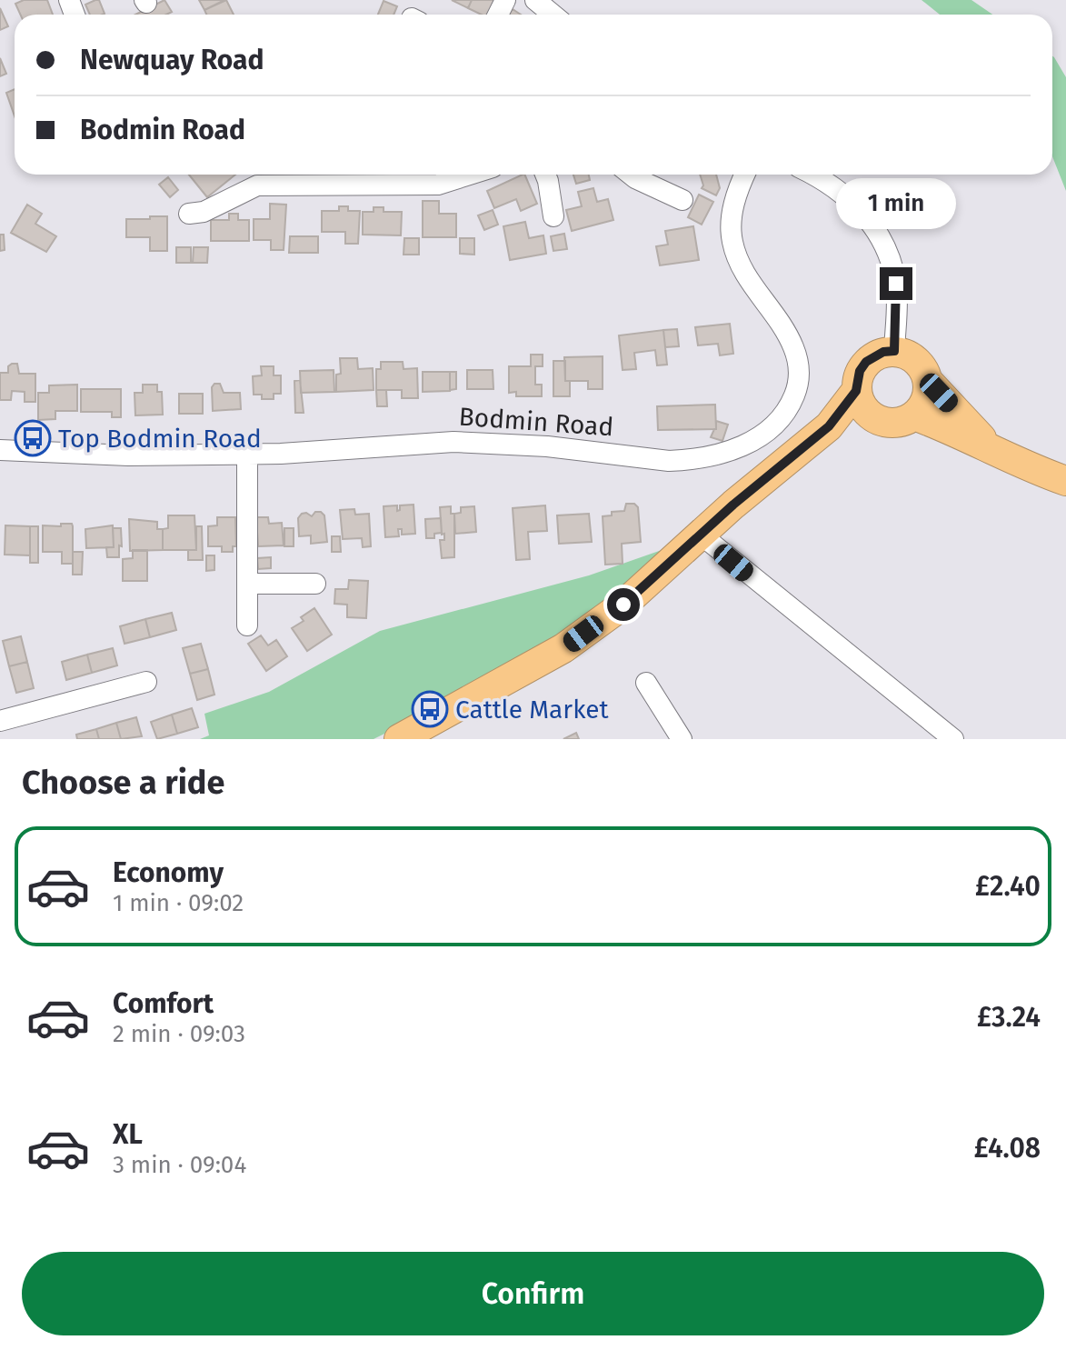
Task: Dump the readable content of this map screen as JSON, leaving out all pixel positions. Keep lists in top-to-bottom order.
{
  "streets": {
    "street": ["Bodmin Road"]
  },
  "places": {
    "bus stop": ["Top Bodmin Road", "Cattle Market"]
  },
  "page": {
    "banner": ["Newquay Road", "Bodmin Road"],
    "bubble": "1 min",
    "heading": "Choose a ride",
    "list": [
      {
        "name": "Economy",
        "note": "1 min · 09:02",
        "value": "£2.40"
      },
      {
        "name": "Comfort",
        "note": "2 min · 09:03",
        "value": "£3.24"
      },
      {
        "name": "XL",
        "note": "3 min · 09:04",
        "value": "£4.08"
      }
    ],
    "buttons": "Confirm"
  }
}
